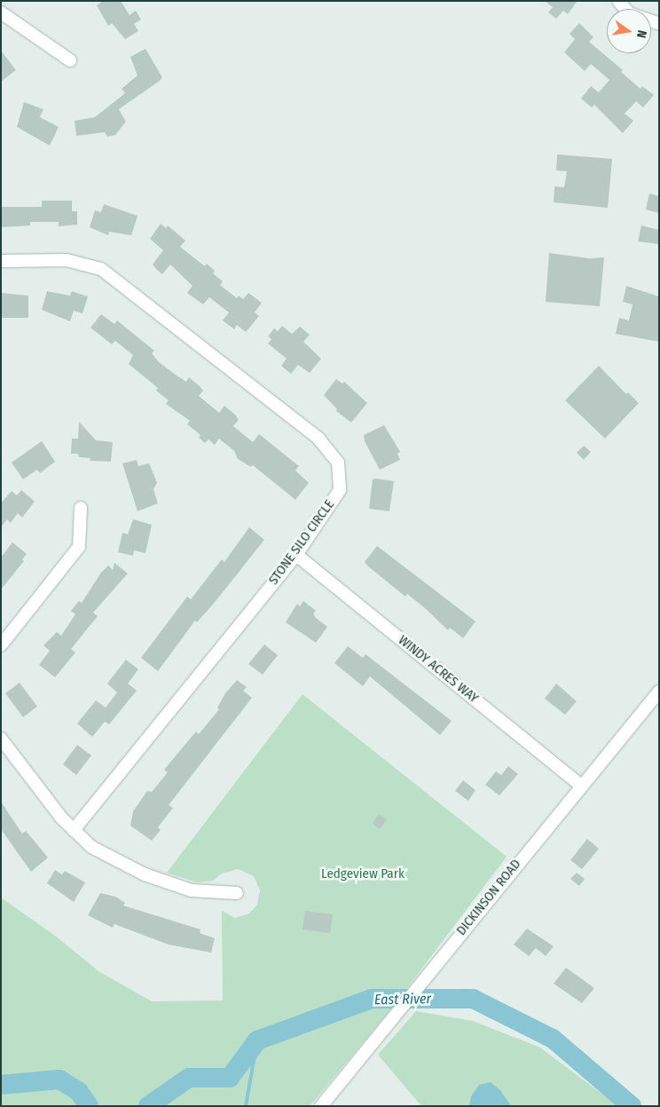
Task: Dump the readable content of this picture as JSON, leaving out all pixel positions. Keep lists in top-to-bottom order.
{
  "streets": {
    "street": ["STONE SILO CIRCLE", "WINDY ACRES WAY", "DICKINSON ROAD"]
  },
  "crossings": [
    ["STONE SILO CIRCLE", "WINDY ACRES WAY"],
    ["WINDY ACRES WAY", "DICKINSON ROAD"]
  ],
  "water": ["East River"],
  "parks": ["Ledgeview Park"],
  "north": "right"
}
